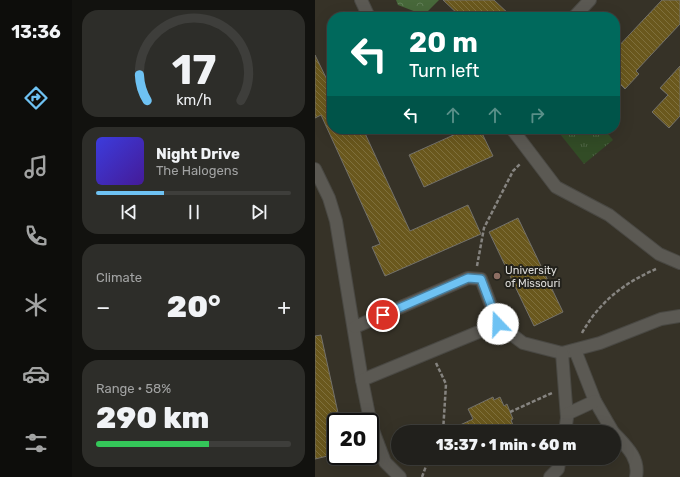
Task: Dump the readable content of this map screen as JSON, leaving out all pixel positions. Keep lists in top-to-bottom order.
{
  "places": ["University of Missouri"],
  "page": {
    "tabs": "13:36",
    "turn": ["20 m", "Turn left"],
    "song": ["Night Drive", "The Halogens"],
    "tile": [
      "Climate",
      ["Range · 58%", "290 km"]
    ],
    "heat": ["−", "20°", "+"],
    "limit": "20",
    "trip": "13:37 · 1 min · 60 m",
    "gauge": ["17", "km/h"]
  }
}
